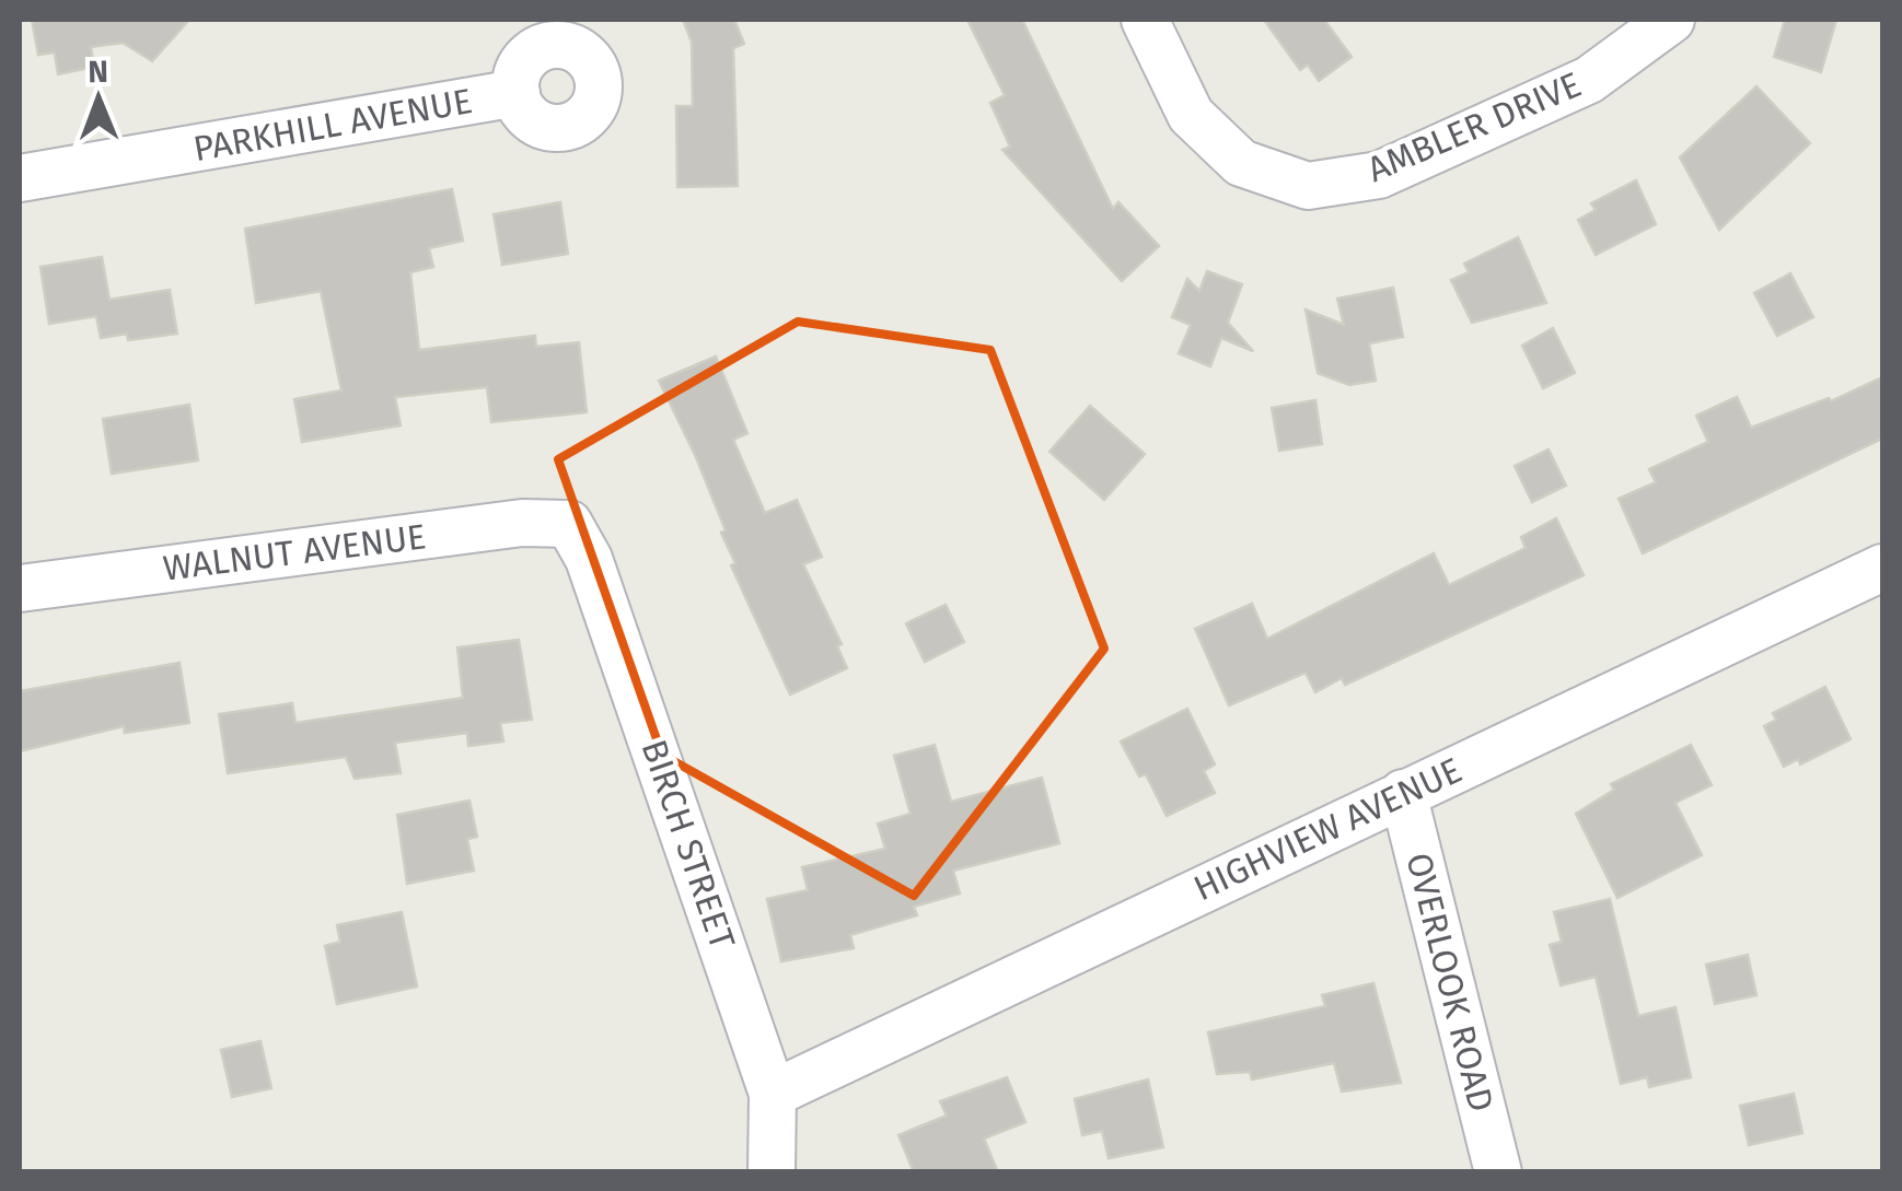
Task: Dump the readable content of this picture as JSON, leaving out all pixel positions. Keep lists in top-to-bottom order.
{
  "streets": {
    "street": [
      "PARKHILL AVENUE",
      "AMBLER DRIVE",
      "WALNUT AVENUE",
      "HIGHVIEW AVENUE",
      "BIRCH STREET",
      "OVERLOOK ROAD"
    ]
  },
  "crossings": [
    ["WALNUT AVENUE", "BIRCH STREET"],
    ["HIGHVIEW AVENUE", "BIRCH STREET"],
    ["HIGHVIEW AVENUE", "OVERLOOK ROAD"]
  ],
  "north": "top"
}
